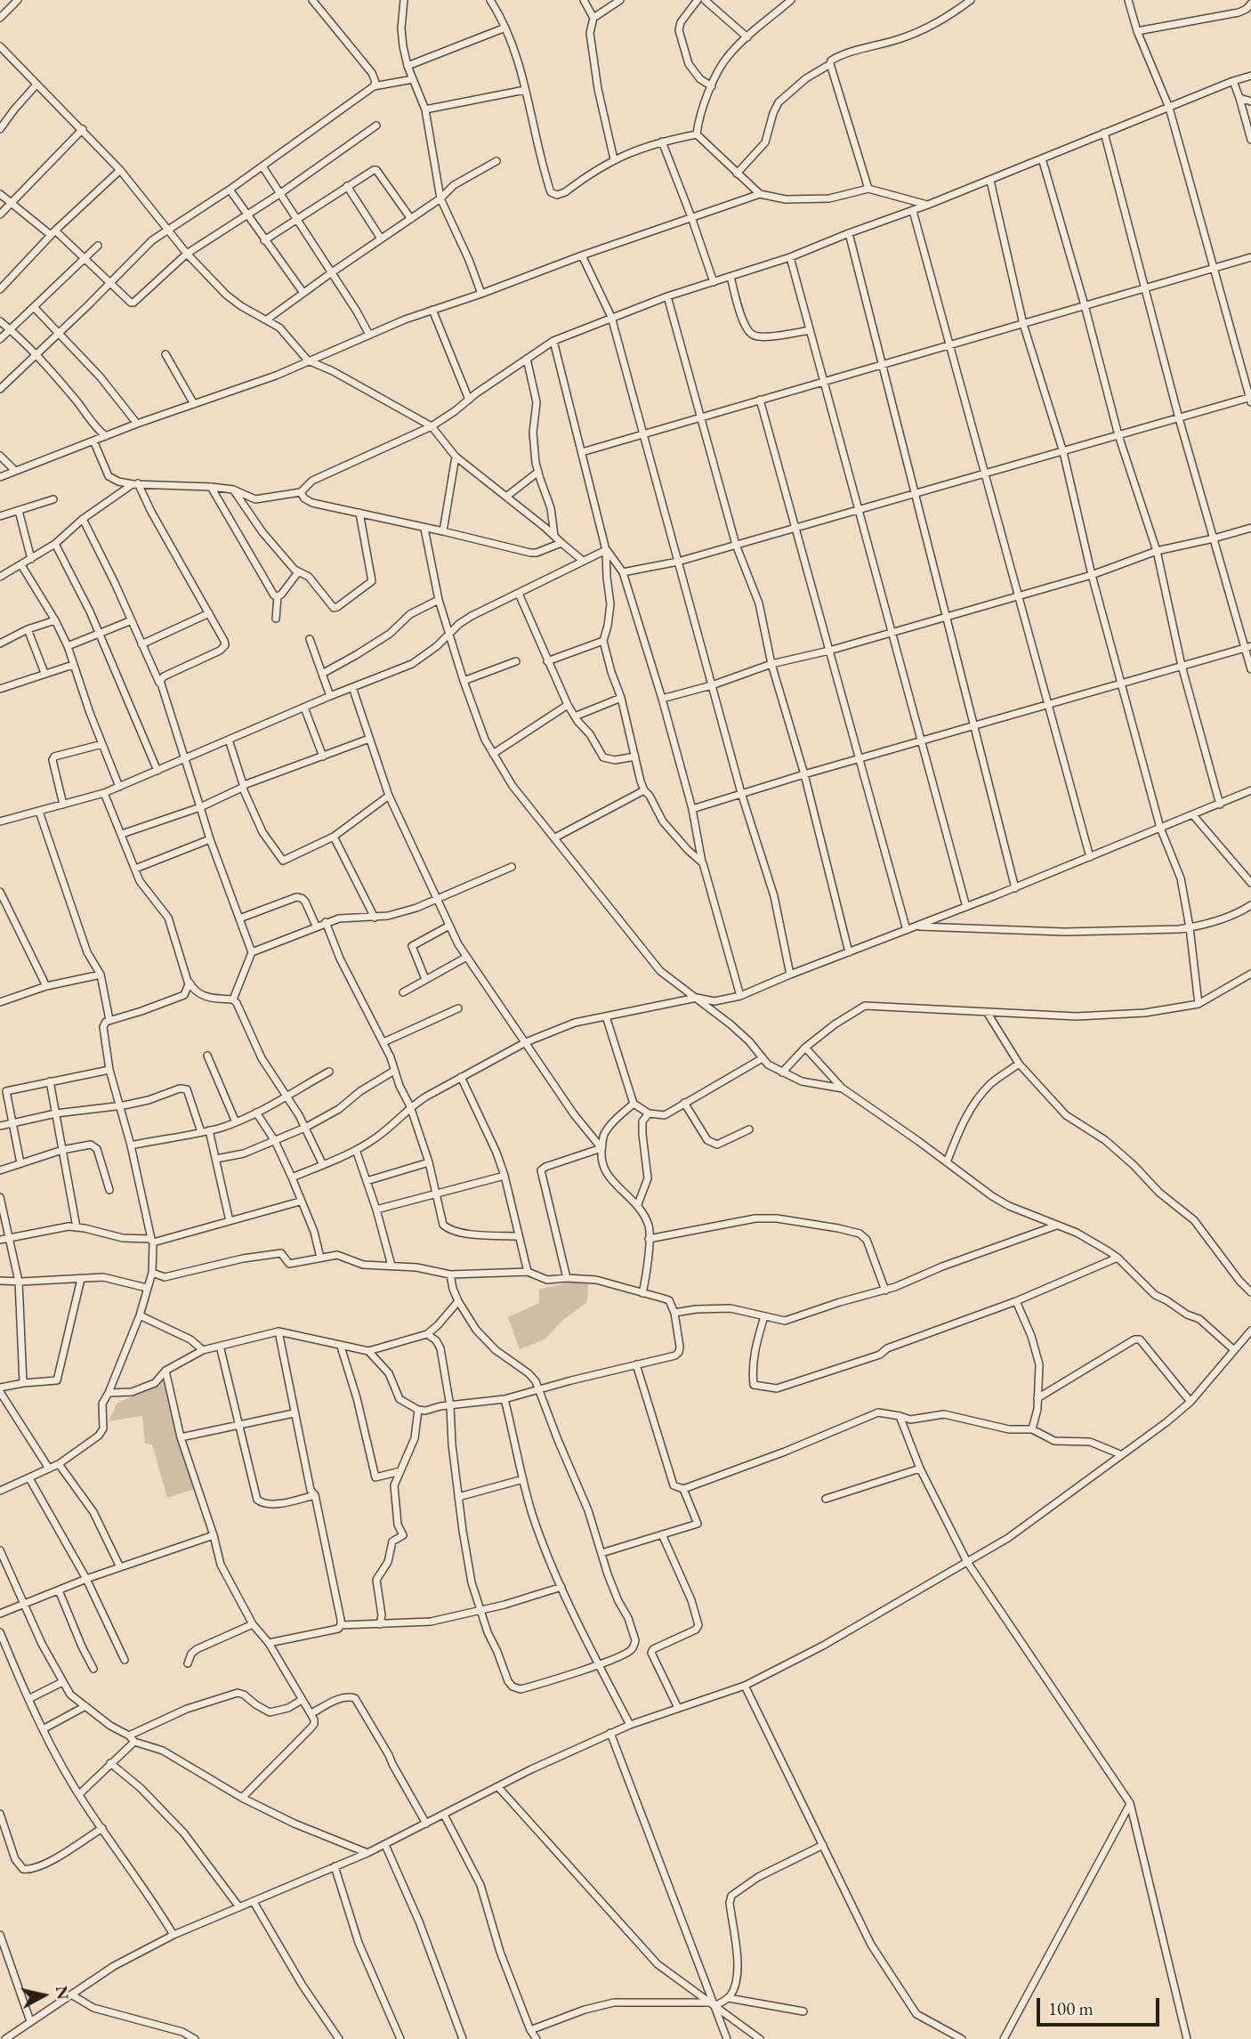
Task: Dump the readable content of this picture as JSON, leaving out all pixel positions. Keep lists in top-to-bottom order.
{
  "scale_bar": "100 m",
  "north": "right"
}
